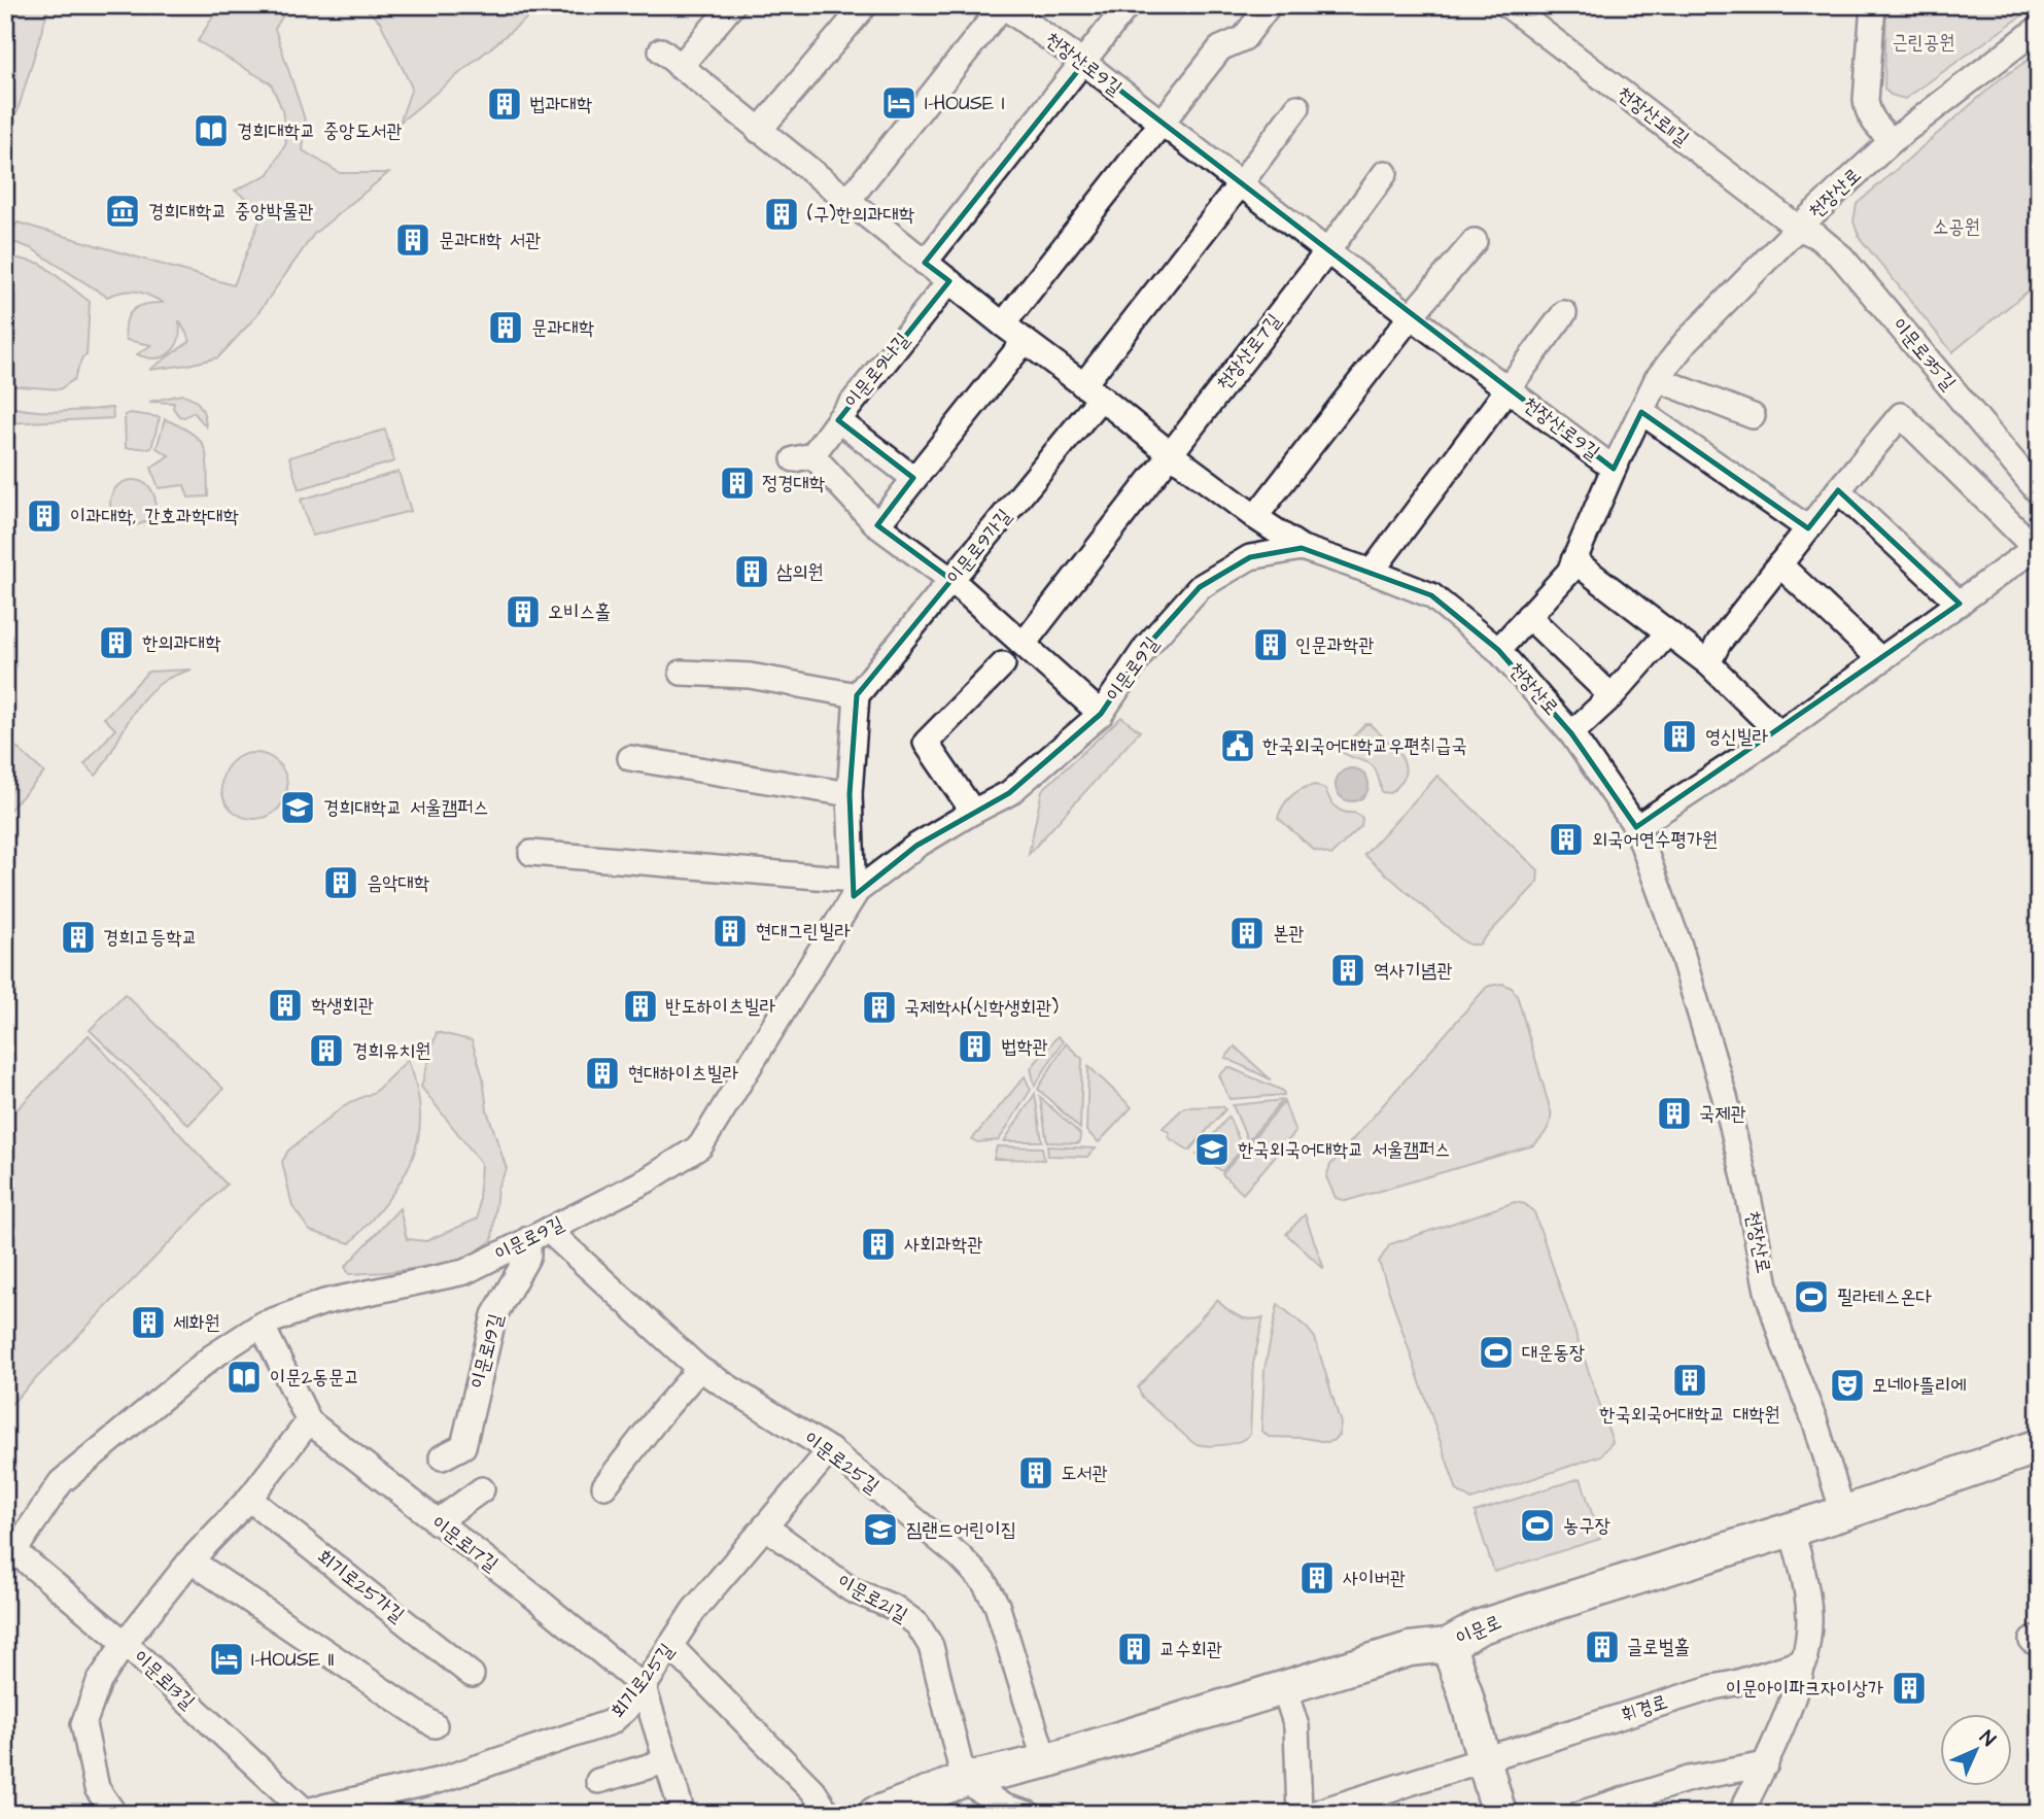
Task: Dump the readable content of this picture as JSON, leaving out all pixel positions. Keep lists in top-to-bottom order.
{
  "streets": {
    "main road": ["이문로"],
    "street": [
      "천장산로9길",
      "천장산로11길",
      "천장산로",
      "천장산로7길",
      "이문로35길",
      "이문로9나길",
      "이문로9가길",
      "이문로9길",
      "이문로19길",
      "이문로25길",
      "이문로17길",
      "회기로25가길",
      "이문로21길",
      "이문로13길",
      "회기로25길",
      "휘경로"
    ]
  },
  "crossings": [
    ["천장산로9길", "천장산로"],
    ["천장산로9길", "천장산로7길"],
    ["천장산로11길", "천장산로"],
    ["천장산로11길", "이문로35길"],
    ["천장산로", "이문로35길"],
    ["천장산로", "이문로"],
    ["이문로9길", "이문로19길"],
    ["이문로9길", "이문로25길"],
    ["이문로9길", "이문로17길"],
    ["이문로9길", "이문로13길"],
    ["이문로19길", "이문로25길"],
    ["이문로25길", "이문로"],
    ["이문로25길", "회기로25길"],
    ["이문로17길", "회기로25길"],
    ["이문로21길", "이문로"],
    ["이문로21길", "회기로25길"],
    ["이문로13길", "회기로25길"]
  ],
  "parks": ["근린공원", "소공원"],
  "places": {
    "hotel": ["I-HOUSE I", "I-HOUSE II"],
    "building": [
      "법과대학",
      "(구)한의과대학",
      "문과대학 서관",
      "문과대학",
      "정경대학",
      "이과대학, 간호과학대학",
      "삼의원",
      "오비스홀",
      "한의과대학",
      "인문과학관",
      "영신빌라",
      "외국어연수평가원",
      "음악대학",
      "현대그린빌라",
      "본관",
      "경희고등학교",
      "역사기념관",
      "학생회관",
      "반도하이츠빌라",
      "국제학사(신학생회관)",
      "법학관",
      "경희유치원",
      "현대하이츠빌라",
      "국제관",
      "사회과학관",
      "세화원",
      "한국외국어대학교 대학원",
      "도서관",
      "사이버관",
      "글로벌홀",
      "교수회관",
      "이문아이파크자이상가"
    ],
    "library": ["경희대학교 중앙도서관", "이문2동문고"],
    "museum": ["경희대학교 중앙박물관"],
    "public building": ["한국외국어대학교우편취급국"],
    "school or university": ["경희대학교 서울캠퍼스", "한국외국어대학교 서울캠퍼스", "짐랜드어린이집"],
    "sports": ["필라테스온다", "대운동장", "농구장"],
    "theatre": ["모네아뜰리에"]
  },
  "north": "top right"
}
